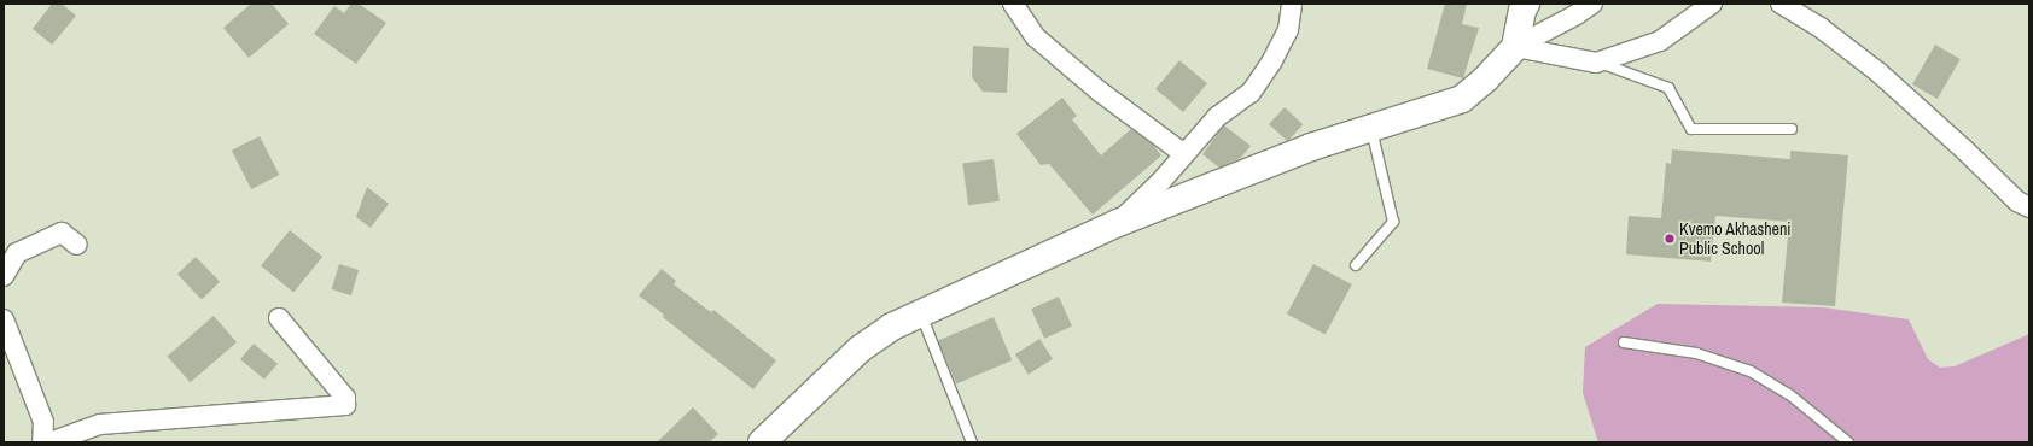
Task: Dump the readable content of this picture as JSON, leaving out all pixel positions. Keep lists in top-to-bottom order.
{
  "places": ["Kvemo Akhasheni Public School"]
}
